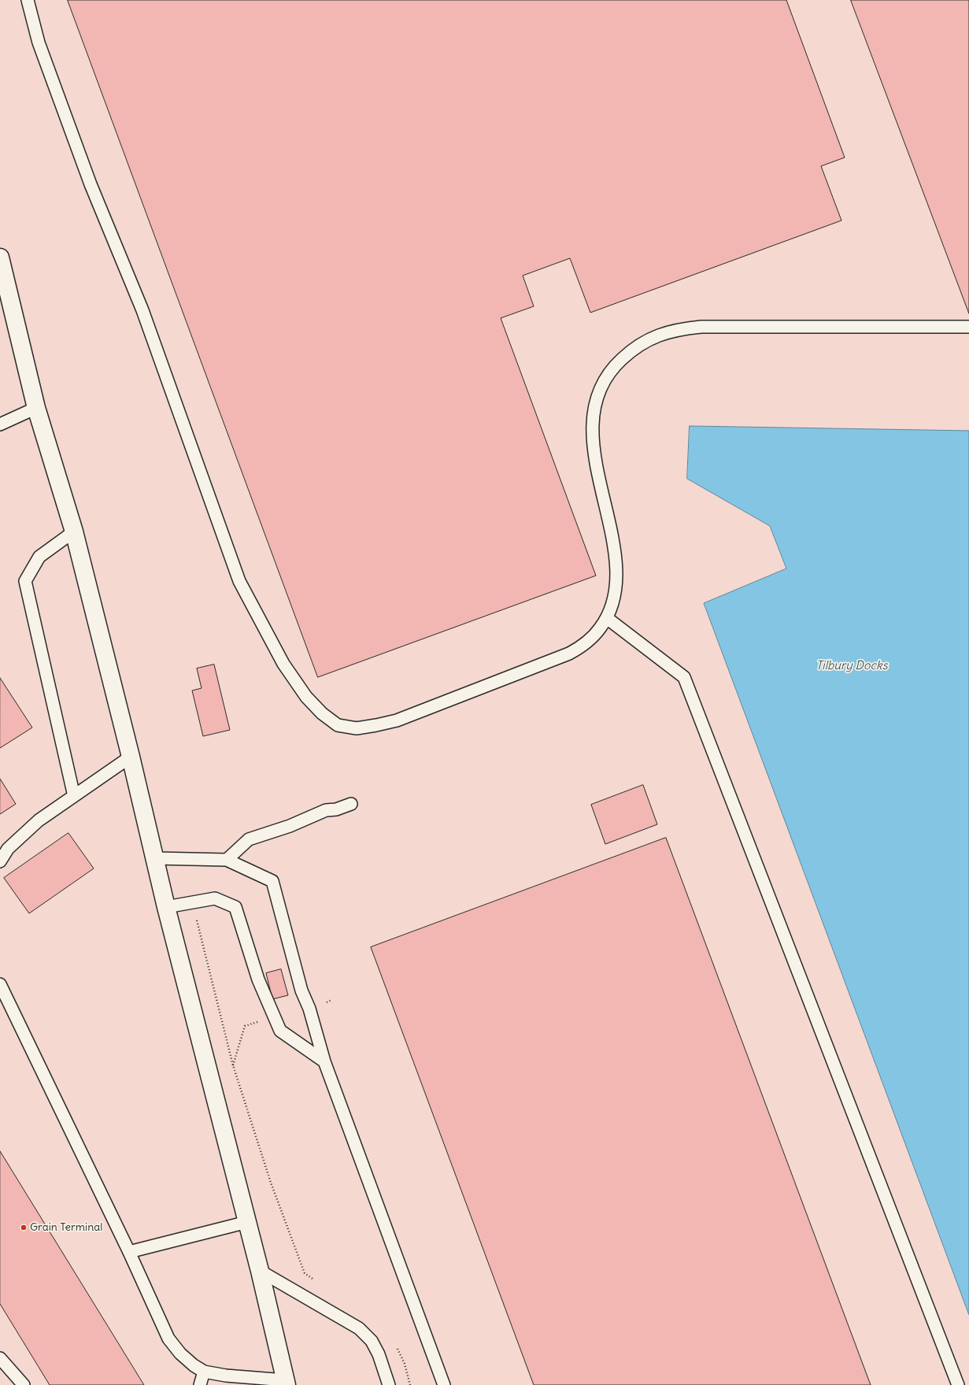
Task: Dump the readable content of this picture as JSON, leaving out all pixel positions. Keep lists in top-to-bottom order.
{
  "water": ["Tilbury Docks"],
  "places": ["Grain Terminal"]
}
